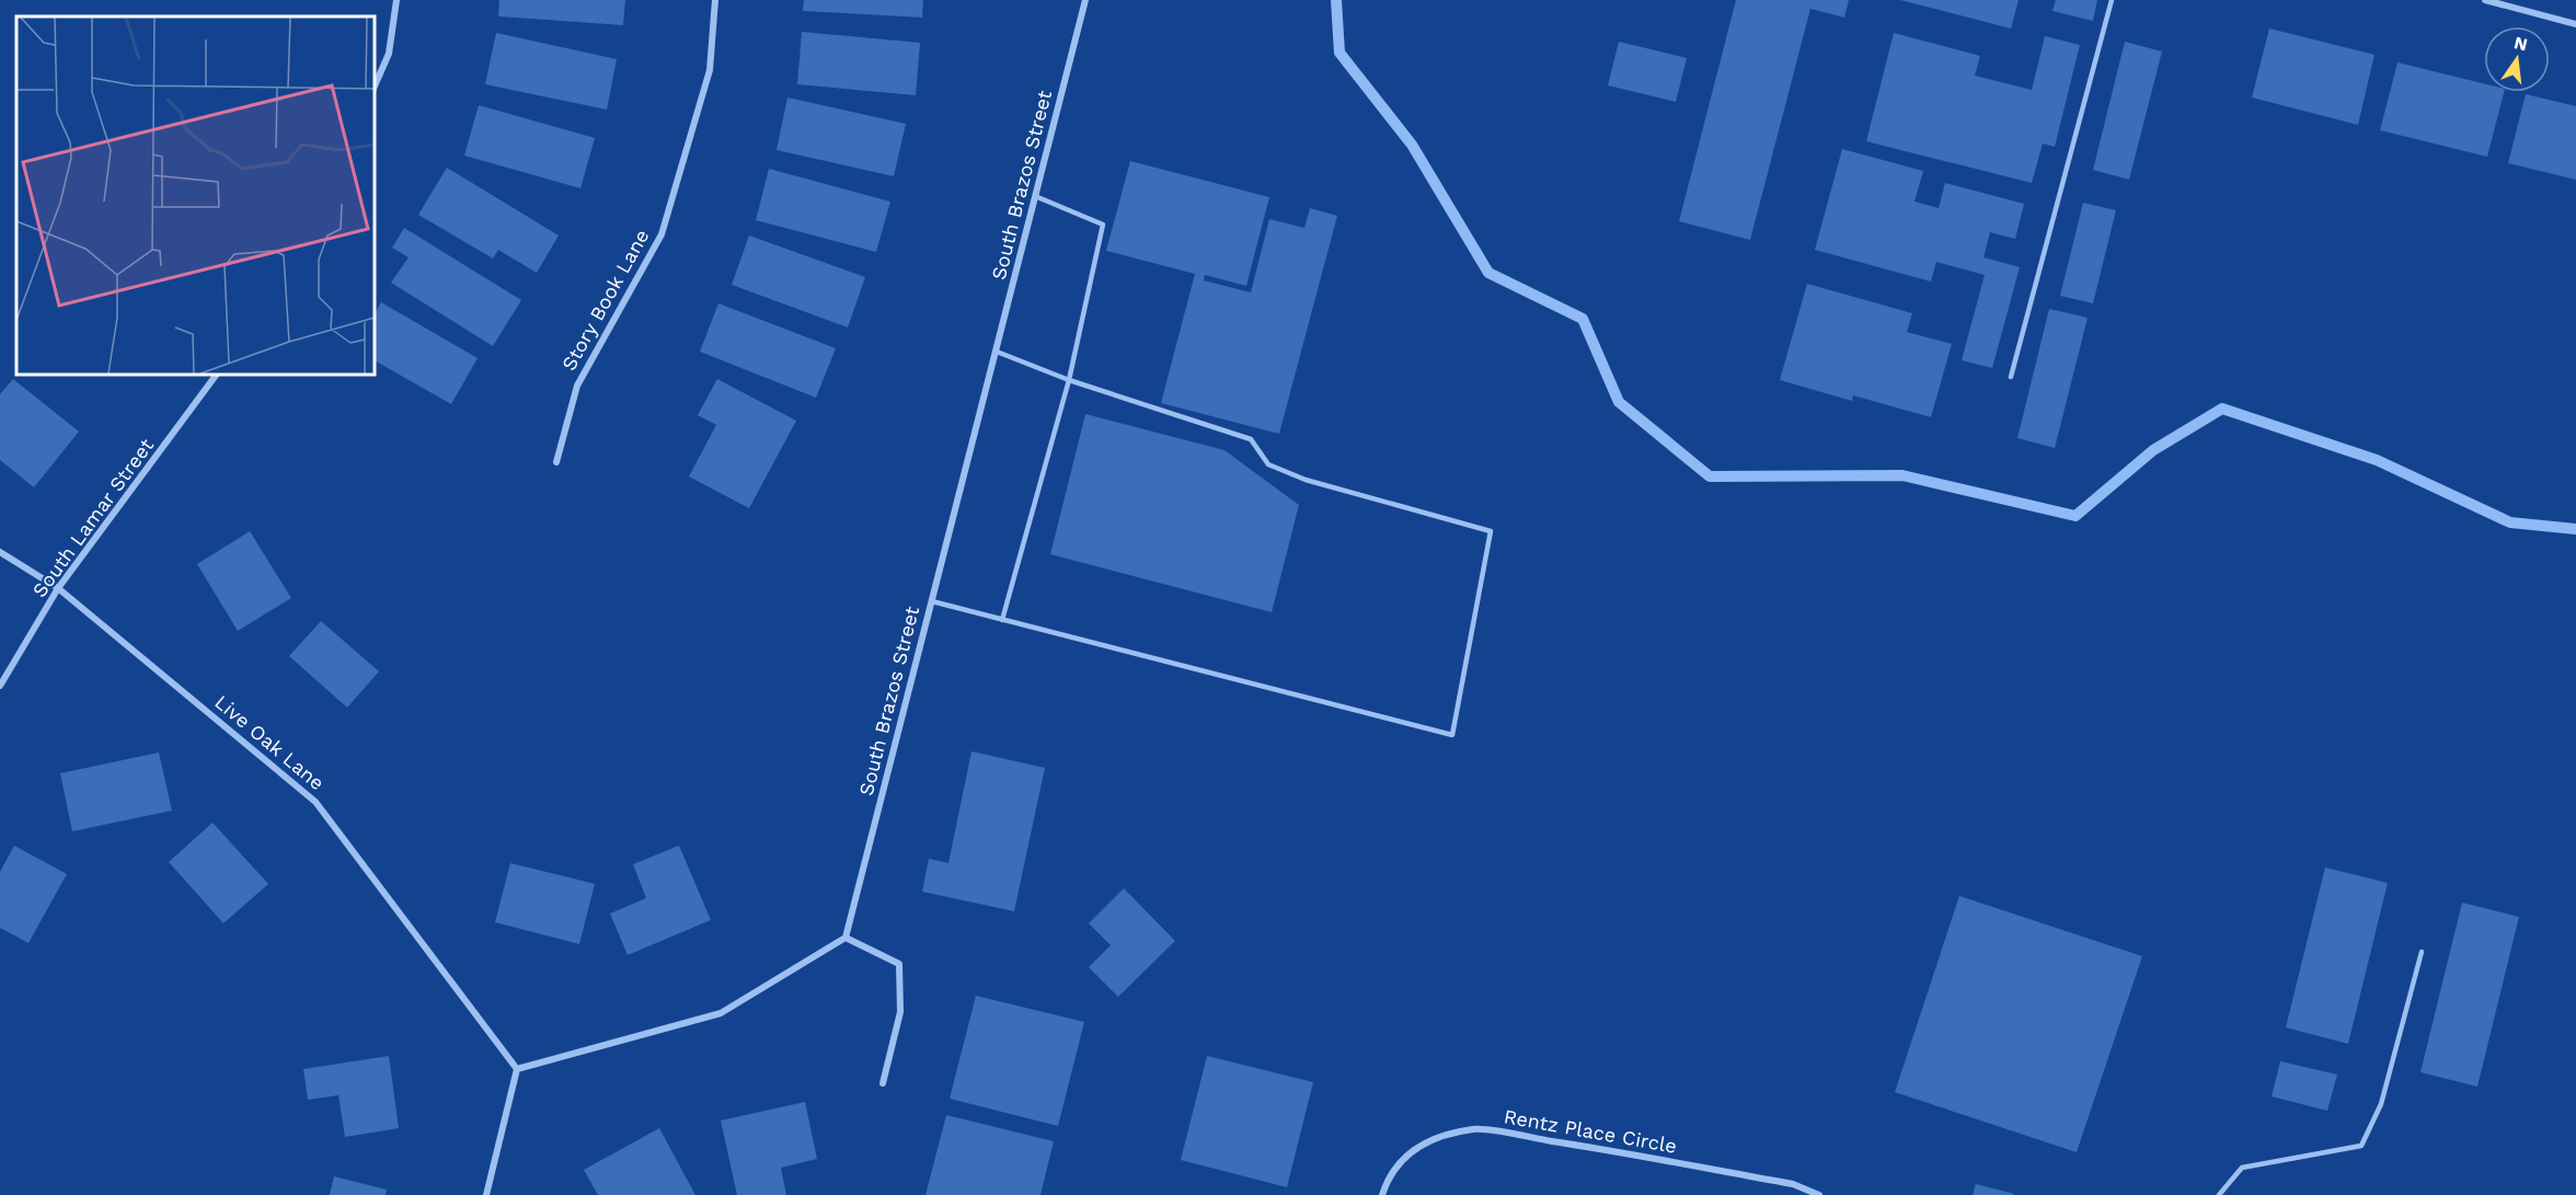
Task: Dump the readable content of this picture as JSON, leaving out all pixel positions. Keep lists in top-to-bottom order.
{
  "streets": {
    "street": [
      "South Brazos Street",
      "Story Book Lane",
      "South Lamar Street",
      "Live Oak Lane",
      "Rentz Place Circle"
    ]
  },
  "crossings": [
    ["South Lamar Street", "Live Oak Lane"]
  ],
  "north": "top"
}
